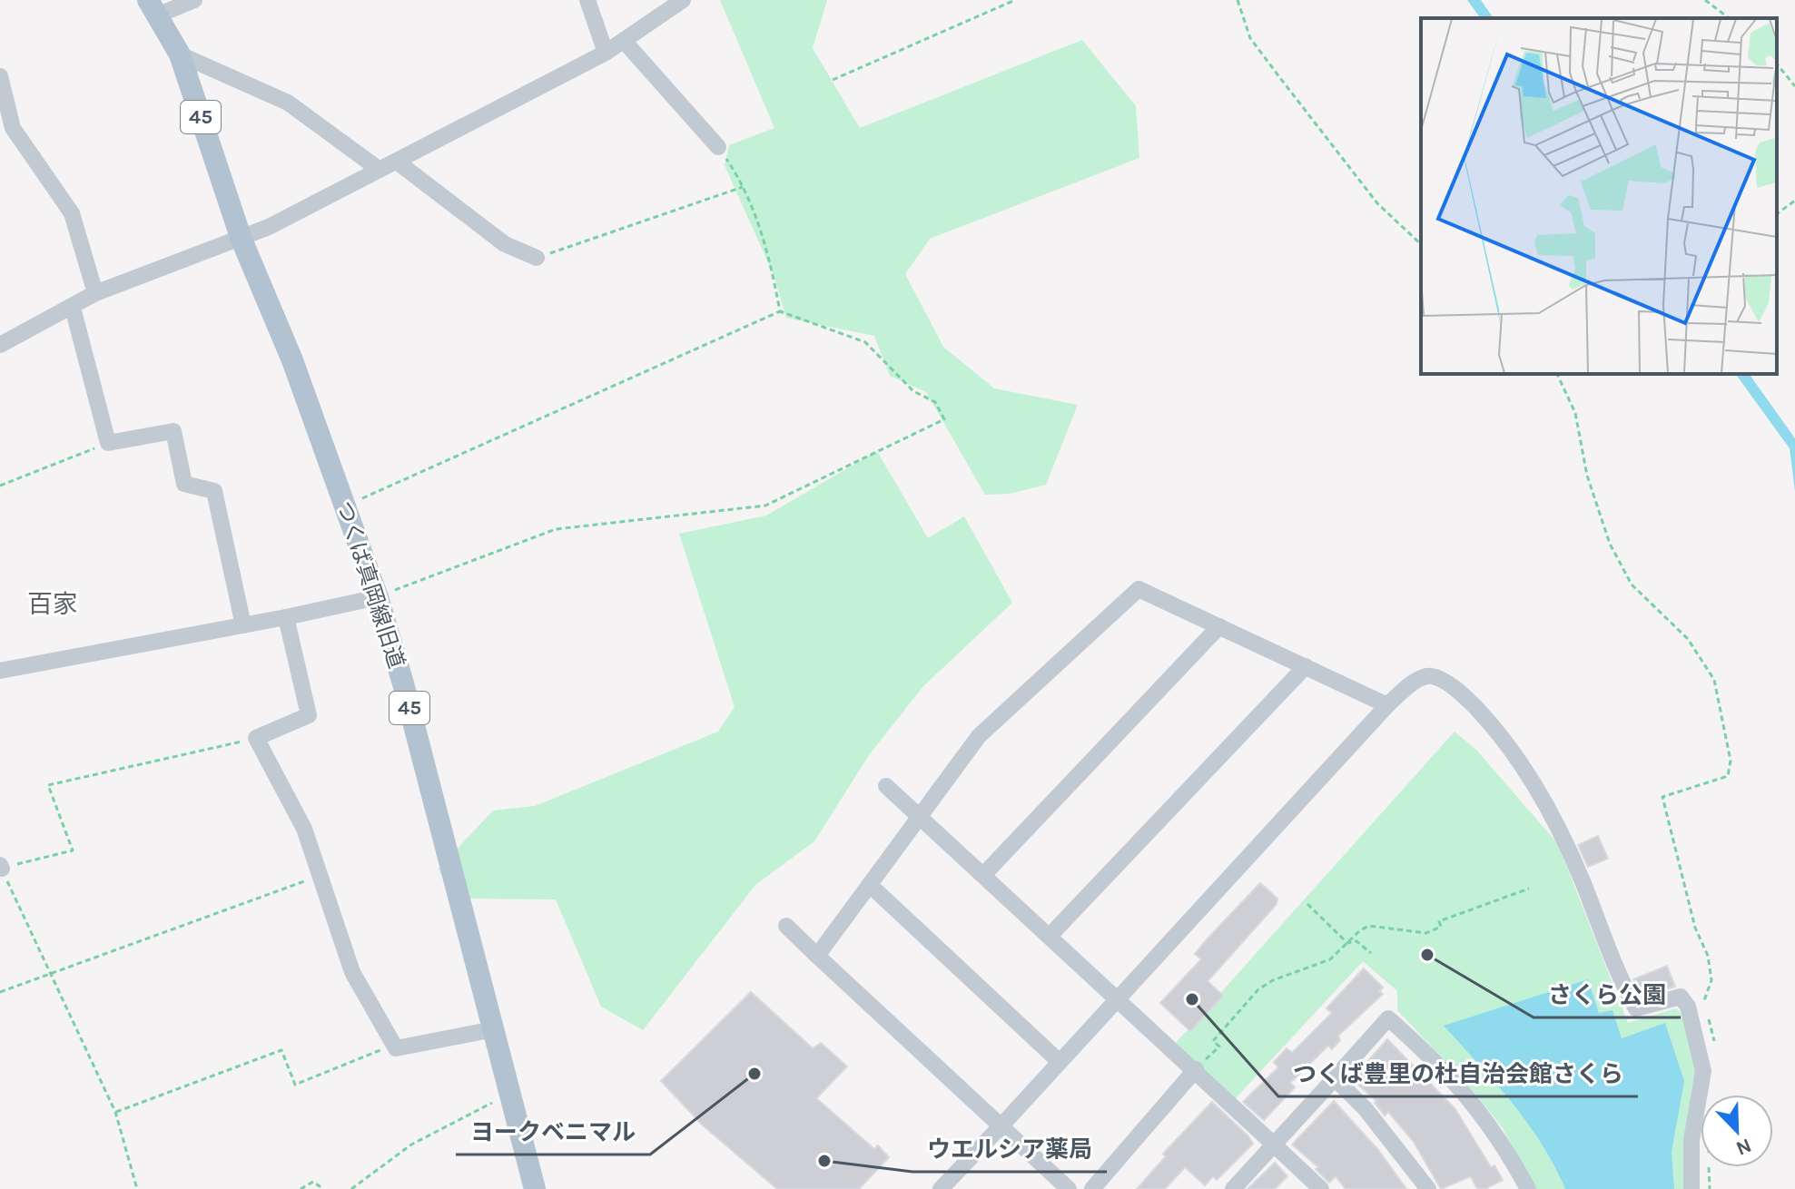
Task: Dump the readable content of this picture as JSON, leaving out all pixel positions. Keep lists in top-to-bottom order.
{
  "streets": {
    "main road": ["45", "つくば真岡線旧道"]
  },
  "districts": ["百家"],
  "places": [
    "さくら公園",
    "つくば豊里の杜自治会館さくら",
    "ヨークベニマル",
    "ウエルシア薬局"
  ],
  "north": "bottom right"
}
